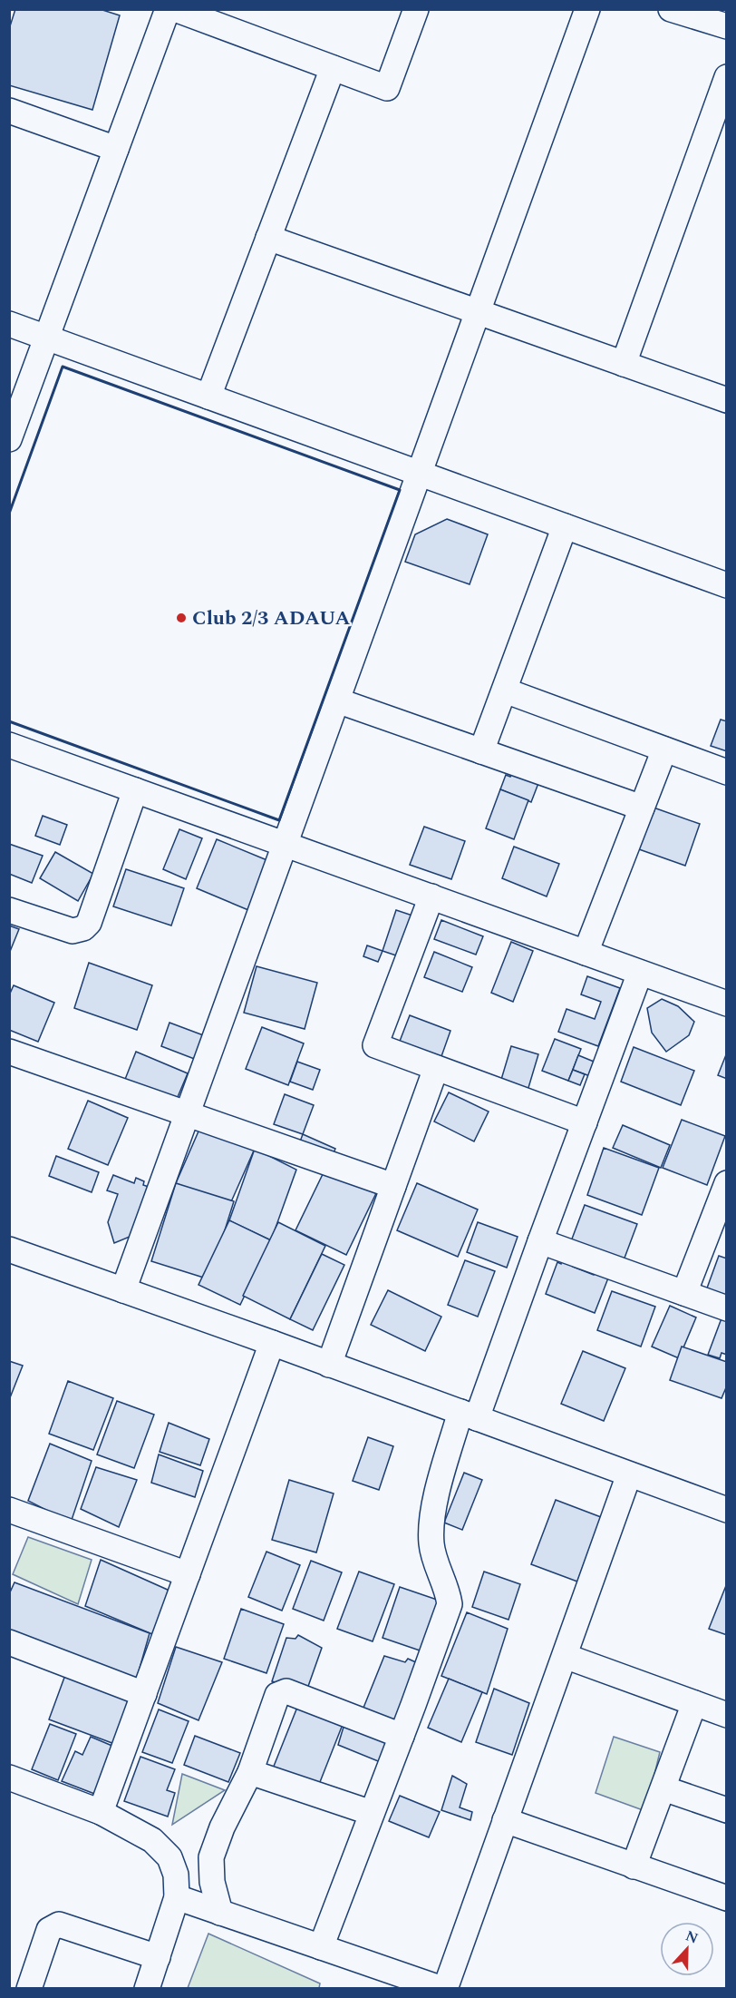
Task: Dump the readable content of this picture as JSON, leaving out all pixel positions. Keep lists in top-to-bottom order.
{
  "places": ["Club 2/3 ADAUA"],
  "north": "top"
}
